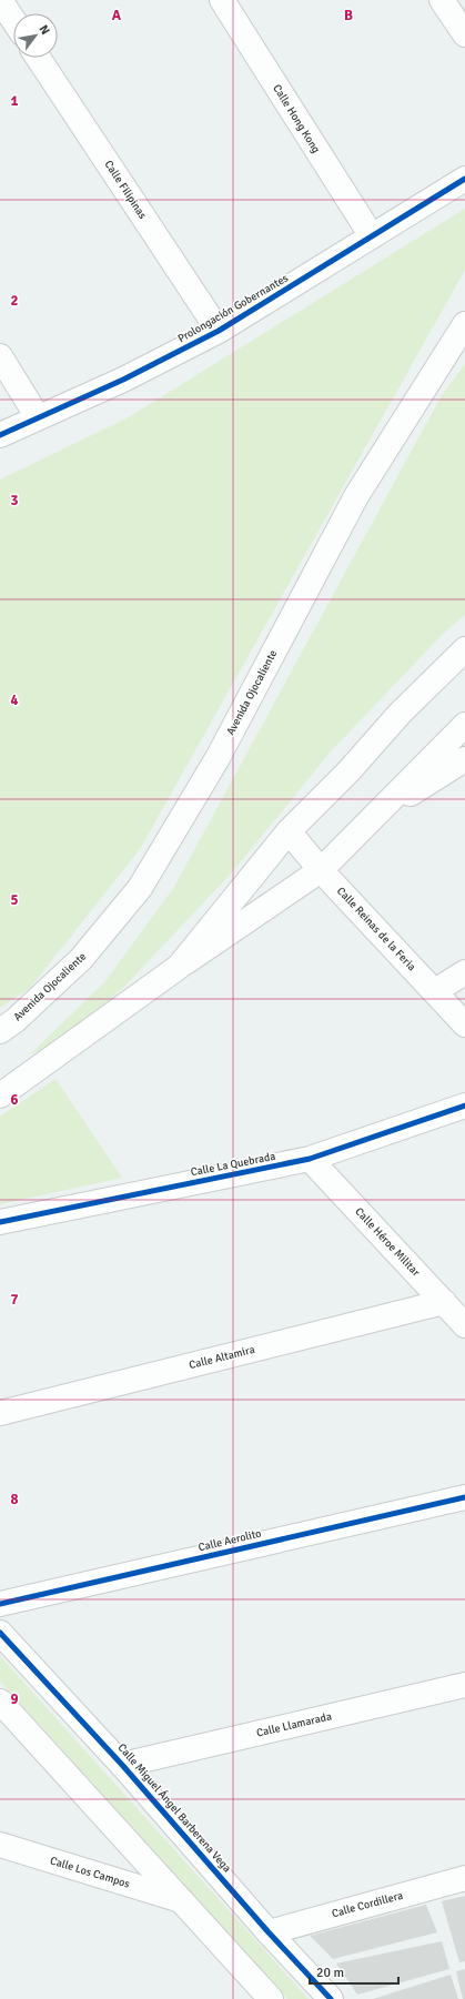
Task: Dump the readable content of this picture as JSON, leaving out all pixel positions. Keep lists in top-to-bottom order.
{
  "streets": {
    "street": [
      "Calle Hong Kong",
      "Calle Filipinas",
      "Prolongación Gobernantes",
      "Avenida Ojocaliente",
      "Calle Reinas de la Feria",
      "Calle La Quebrada",
      "Calle Héroe Militar",
      "Calle Altamira",
      "Calle Aerolito",
      "Calle Llamarada",
      "Calle Miguel Ángel Barberena Vega",
      "Calle Los Campos",
      "Calle Cordillera"
    ]
  },
  "crossings": [
    ["Calle Hong Kong", "Prolongación Gobernantes"],
    ["Calle Filipinas", "Prolongación Gobernantes"],
    ["Calle La Quebrada", "Calle Héroe Militar"],
    ["Calle Héroe Militar", "Calle Altamira"],
    ["Calle Llamarada", "Calle Miguel Ángel Barberena Vega"],
    ["Calle Miguel Ángel Barberena Vega", "Calle Cordillera"]
  ],
  "scale_bar": "20 m",
  "north": "top right",
  "grid": {
    "columns": ["A", "B"],
    "rows": [
      "1",
      "2",
      "3",
      "4",
      "5",
      "6",
      "7",
      "8",
      "9"
    ]
  }
}
